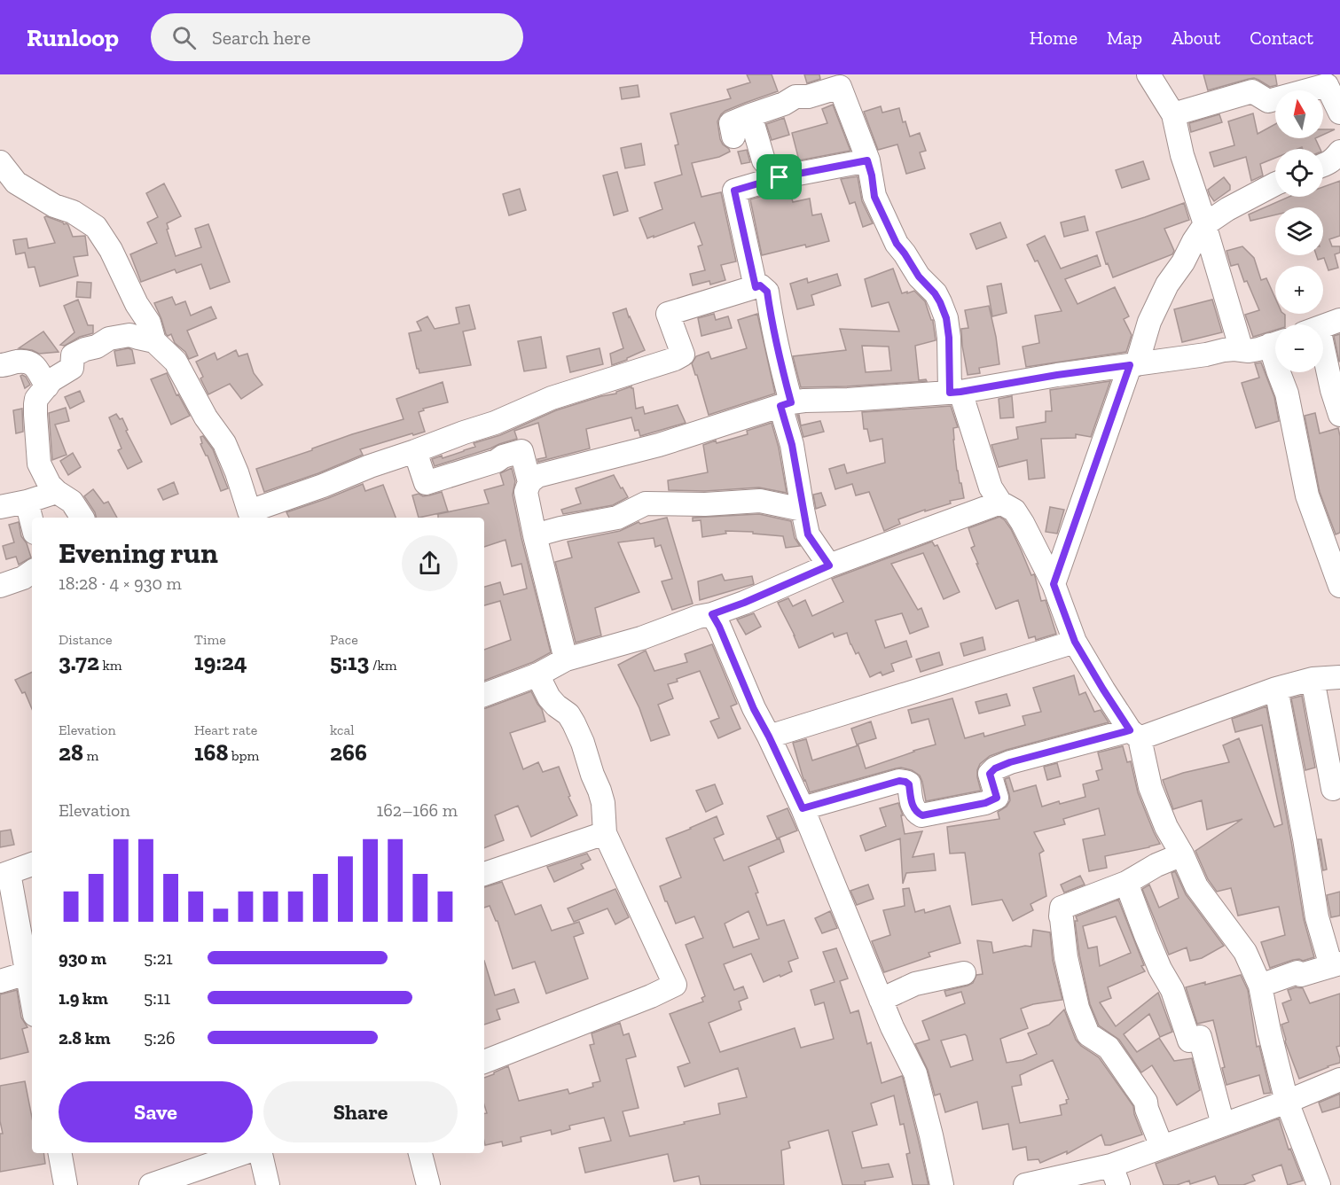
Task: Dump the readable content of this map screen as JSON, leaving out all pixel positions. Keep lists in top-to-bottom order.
{
  "north": "top",
  "page": {
    "header": "Runloop",
    "search": "Search here",
    "nav": [
      "Home",
      "Map",
      "About",
      "Contact"
    ],
    "map_buttons": ["+", "−"],
    "heading": ["Evening run", "18:28 · 4 × 930 m"],
    "stats": [
      ["Distance", "3.72 km"],
      ["Time", "19:24"],
      ["Pace", "5:13 /km"],
      ["Elevation", "28 m"],
      ["Heart rate", "168 bpm"],
      ["kcal", "266"]
    ],
    "chart": ["Elevation", "162–166 m"],
    "list": [
      {
        "name": "930 m",
        "note": "5:21"
      },
      {
        "name": "1.9 km",
        "note": "5:11"
      },
      {
        "name": "2.8 km",
        "note": "5:26"
      }
    ],
    "buttons": ["Save", "Share"]
  }
}
